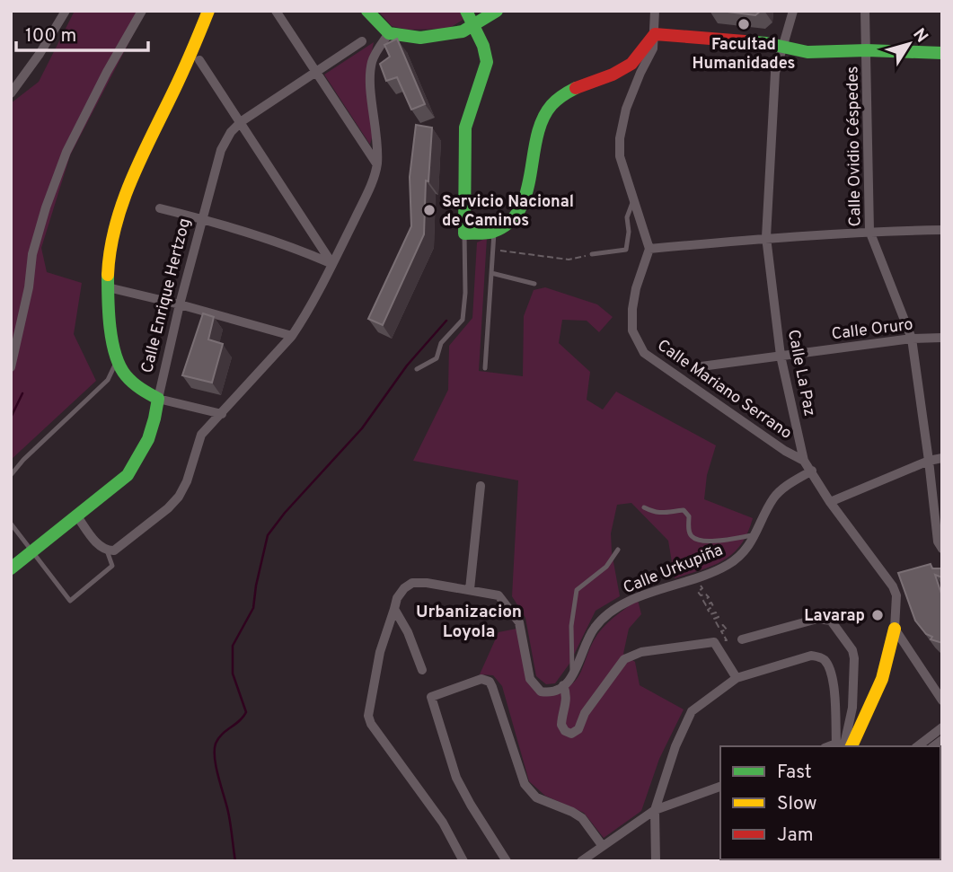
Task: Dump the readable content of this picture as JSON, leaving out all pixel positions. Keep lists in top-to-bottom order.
{
  "streets": {
    "street": [
      "Calle Ovidio Céspedes",
      "Calle Enrique Hertzog",
      "Calle Oruro",
      "Calle La Paz",
      "Calle Mariano Serrano",
      "Calle Urkupiña"
    ]
  },
  "crossings": [
    ["Calle Ovidio Céspedes", "Calle Oruro"],
    ["Calle Oruro", "Calle La Paz"],
    ["Calle La Paz", "Calle Mariano Serrano"],
    ["Calle La Paz", "Calle Urkupiña"]
  ],
  "districts": ["Urbanizacion Loyola"],
  "places": ["Facultad Humanidades", "Servicio Nacional de Caminos", "Lavarap"],
  "legend": ["Fast", "Slow", "Jam"],
  "scale_bar": "100 m",
  "north": "top right"
}
